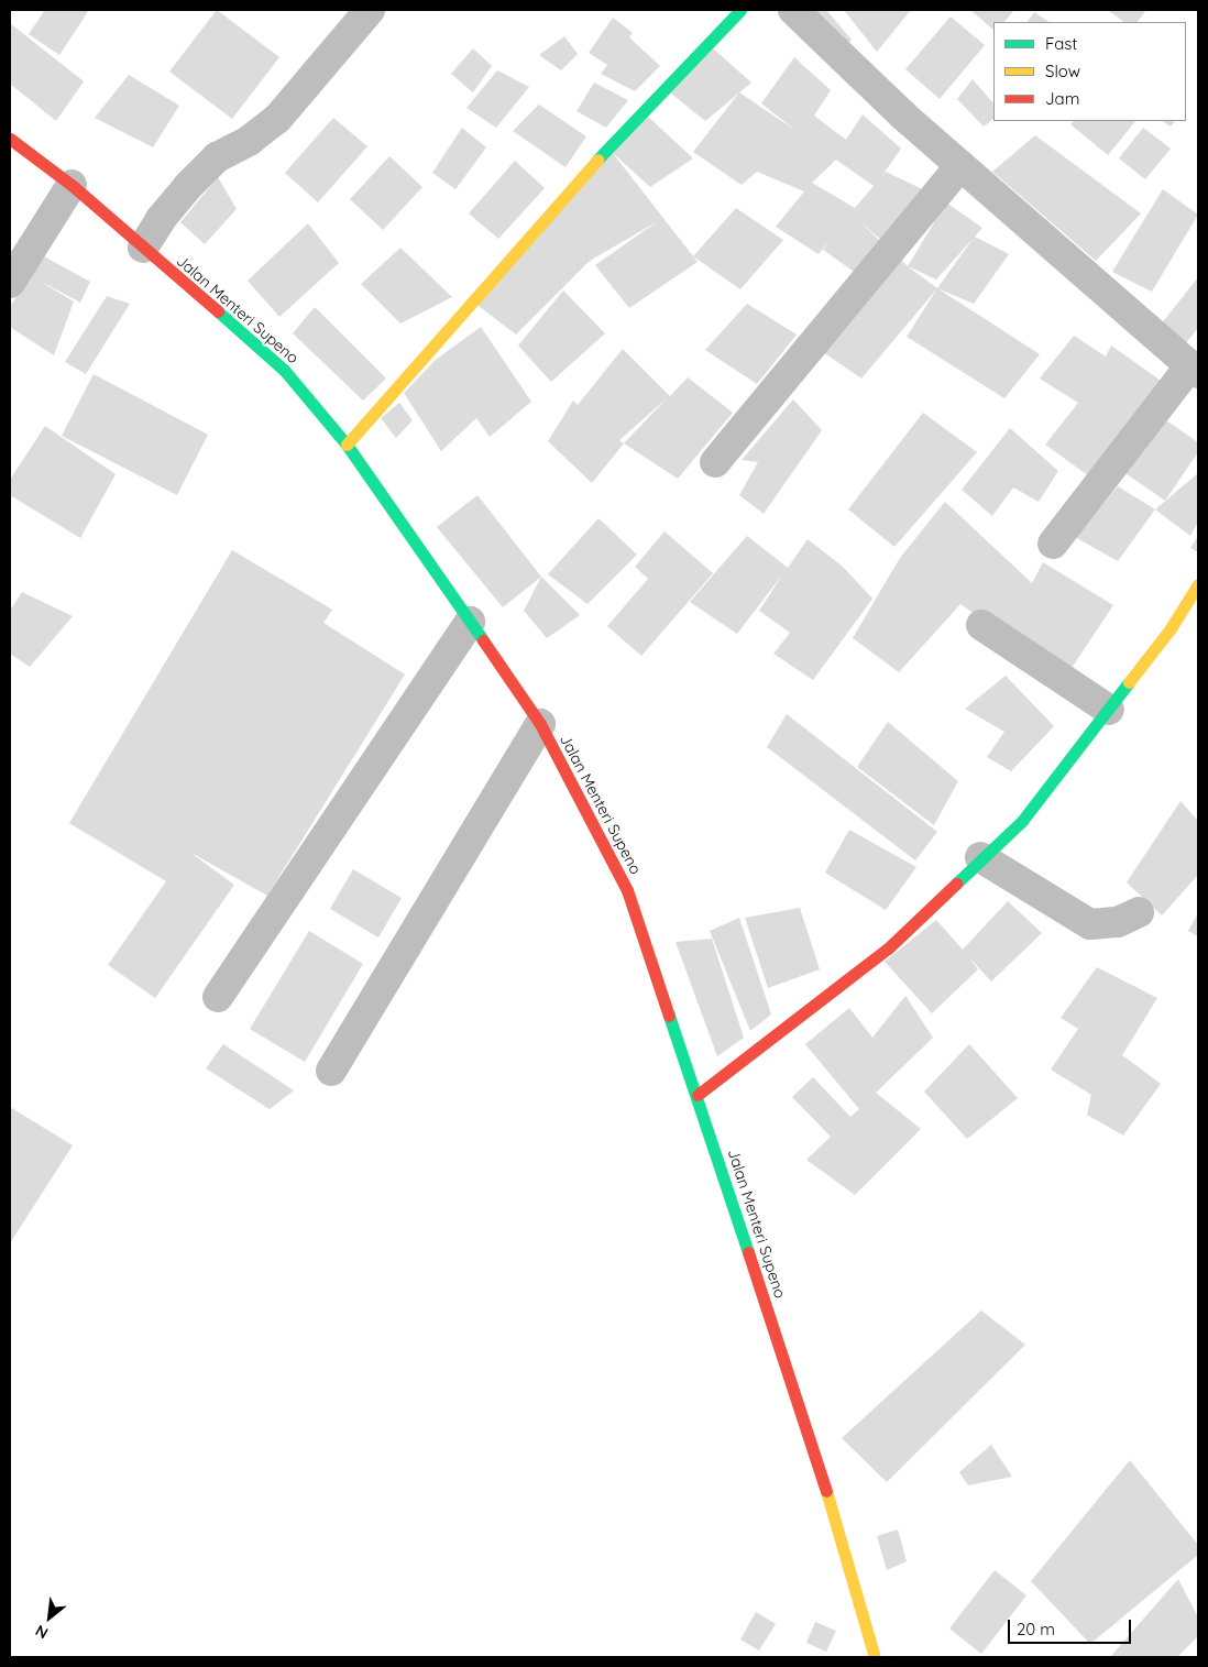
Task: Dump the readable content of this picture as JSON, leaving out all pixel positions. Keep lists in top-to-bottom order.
{
  "streets": {
    "main road": ["Jalan Menteri Supeno"]
  },
  "legend": ["Fast", "Slow", "Jam"],
  "scale_bar": "20 m",
  "north": "bottom left"
}
